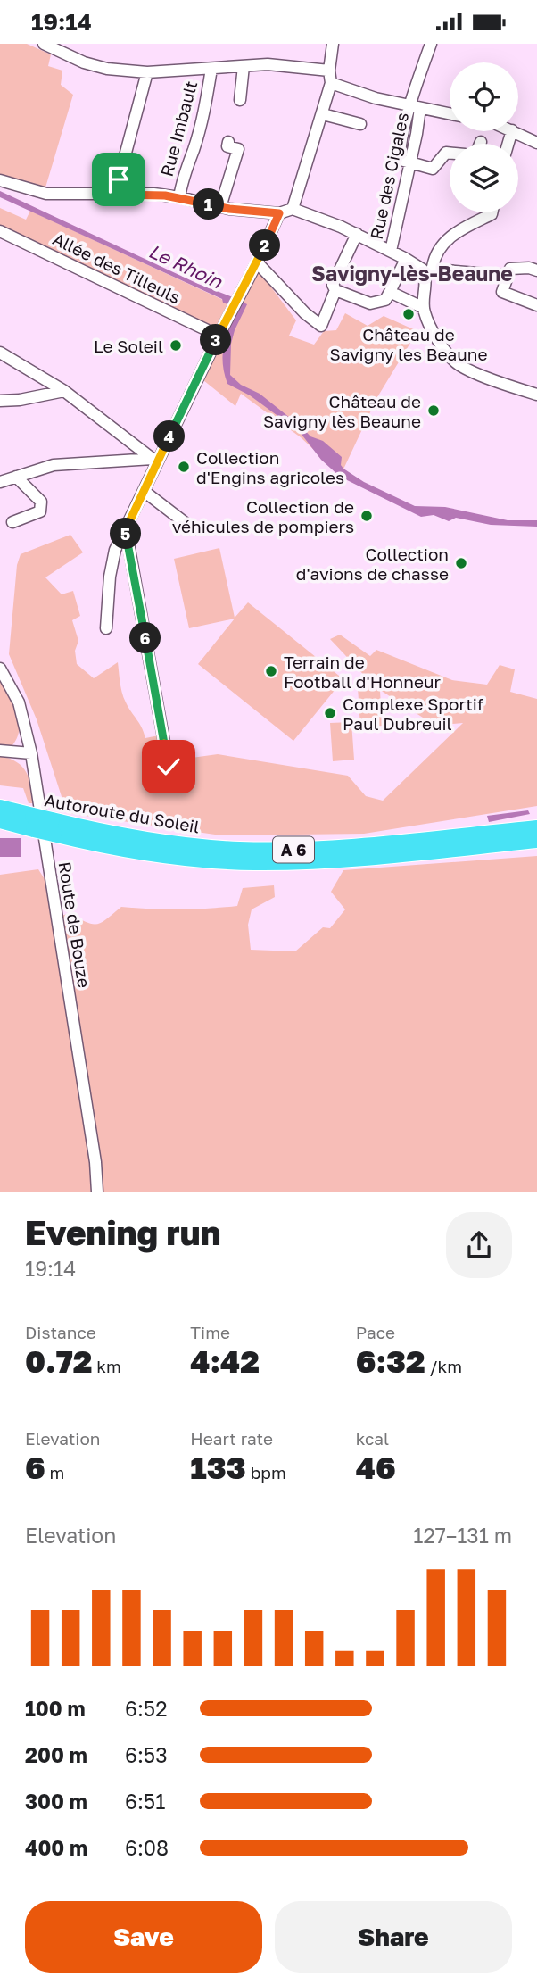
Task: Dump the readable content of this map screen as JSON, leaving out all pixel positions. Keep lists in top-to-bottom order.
{
  "streets": {
    "highway": ["Autoroute du Soleil", "A 6"],
    "street": [
      "Rue Imbault",
      "Rue des Cigales",
      "Allée des Tilleuls",
      "Route de Bouze"
    ]
  },
  "districts": ["Savigny-lès-Beaune"],
  "water": ["Le Rhoin"],
  "places": [
    "Château de Savigny les Beaune",
    "Le Soleil",
    "Château de Savigny lès Beaune",
    "Collection d'Engins agricoles",
    "Collection de véhicules de pompiers",
    "Collection d'avions de chasse",
    "Terrain de Football d'Honneur",
    "Complexe Sportif Paul Dubreuil"
  ],
  "page": {
    "status": "19:14",
    "pins": [
      "1",
      "2",
      "3",
      "4",
      "5",
      "6"
    ],
    "heading": ["Evening run", "19:14"],
    "stats": [
      ["Distance", "0.72 km"],
      ["Time", "4:42"],
      ["Pace", "6:32 /km"],
      ["Elevation", "6 m"],
      ["Heart rate", "133 bpm"],
      ["kcal", "46"]
    ],
    "chart": ["Elevation", "127–131 m"],
    "list": [
      {
        "name": "100 m",
        "note": "6:52"
      },
      {
        "name": "200 m",
        "note": "6:53"
      },
      {
        "name": "300 m",
        "note": "6:51"
      },
      {
        "name": "400 m",
        "note": "6:08"
      }
    ],
    "buttons": ["Save", "Share"]
  }
}
